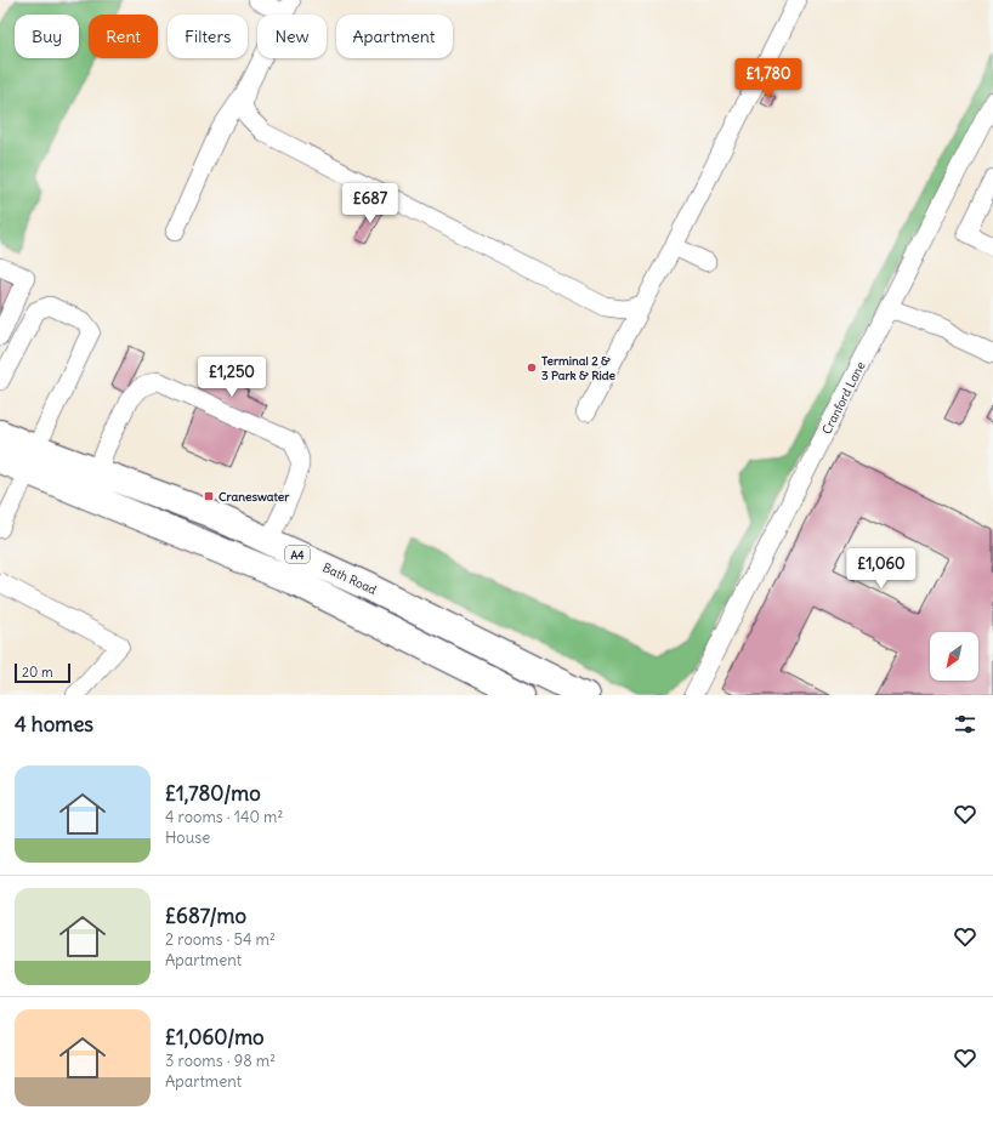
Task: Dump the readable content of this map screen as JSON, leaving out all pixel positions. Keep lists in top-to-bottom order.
{
  "streets": {
    "highway": ["A4", "Bath Road"],
    "street": ["Cranford Lane"]
  },
  "places": {
    "other": ["Terminal 2 & 3 Park & Ride"],
    "transit": ["Craneswater"]
  },
  "scale_bar": "20 m",
  "north": "bottom left",
  "page": {
    "chip": [
      "Buy",
      "Rent",
      "Filters",
      "New",
      "Apartment"
    ],
    "price": [
      "£1,780",
      "£687",
      "£1,250",
      "£1,060"
    ],
    "scale": "20 m",
    "heading": "4 homes",
    "list": [
      {
        "name": "£1,780/mo",
        "note": "4 rooms · 140 m² · House"
      },
      {
        "name": "£687/mo",
        "note": "2 rooms · 54 m² · Apartment"
      },
      {
        "name": "£1,060/mo",
        "note": "3 rooms · 98 m² · Apartment"
      }
    ]
  }
}
